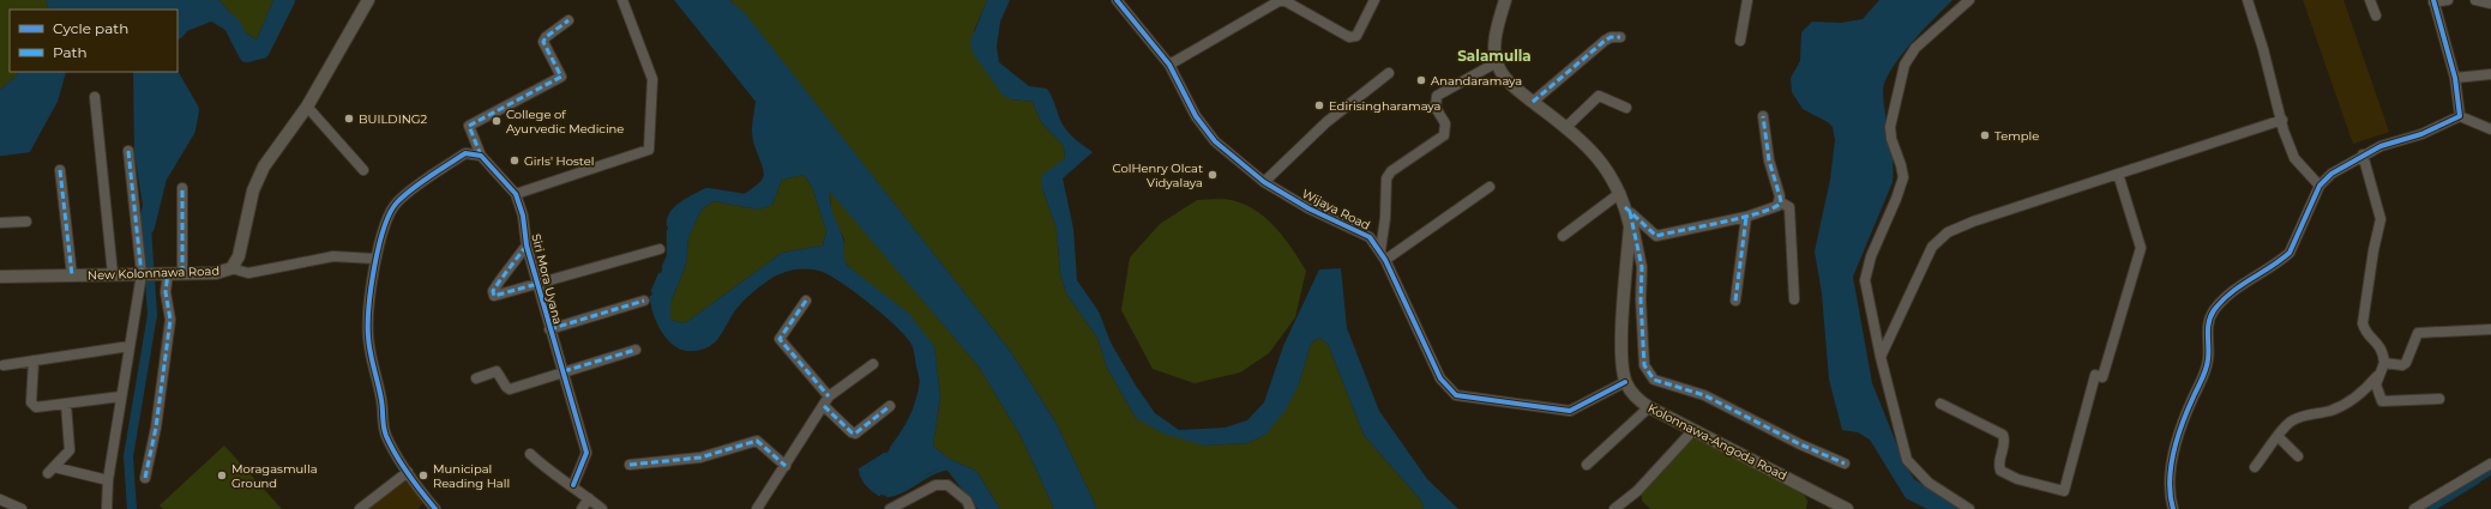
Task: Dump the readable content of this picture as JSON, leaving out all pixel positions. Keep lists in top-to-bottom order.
{
  "streets": {
    "main road": ["New Kolonnawa Road", "Kolonnawa-Angoda Road"],
    "street": ["Wijaya Road", "Siri Mora Uyana"]
  },
  "crossings": [
    ["Wijaya Road", "Kolonnawa-Angoda Road"]
  ],
  "districts": ["Salamulla"],
  "places": [
    "Anandaramaya",
    "Edirisingharamaya",
    "BUILDING2",
    "College of Ayurvedic Medicine",
    "Temple",
    "Girls' Hostel",
    "ColHenry Olcat Vidyalaya",
    "Moragasmulla Ground",
    "Municipal Reading Hall"
  ],
  "legend": ["Cycle path", "Path"]
}
